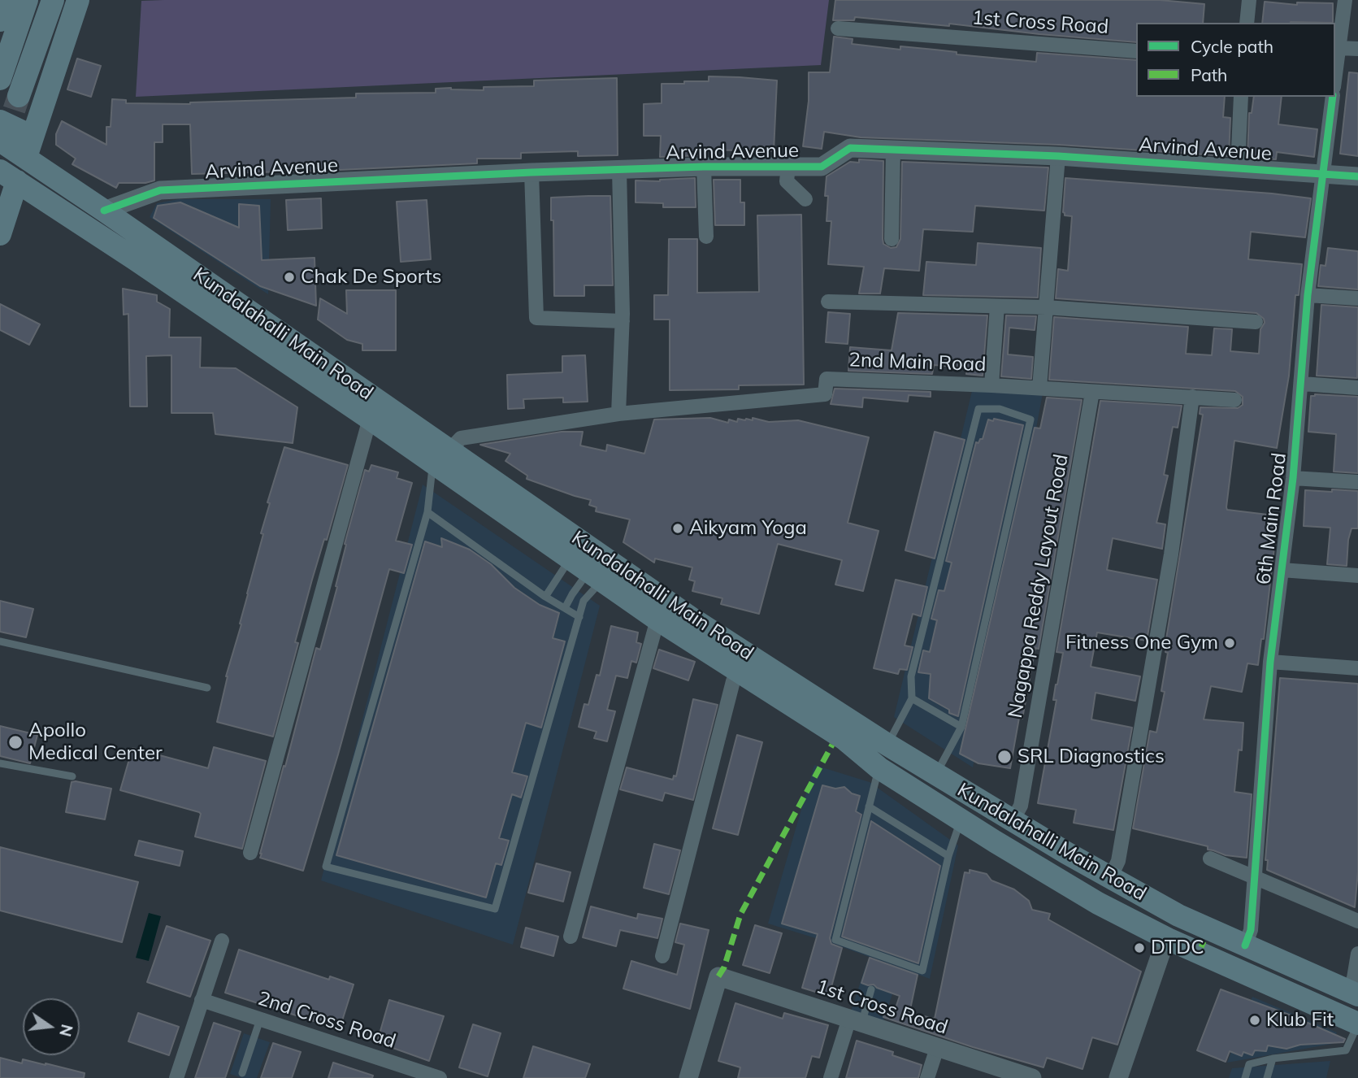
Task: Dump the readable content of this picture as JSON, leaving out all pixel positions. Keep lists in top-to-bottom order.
{
  "streets": {
    "main road": ["Kundalahalli Main Road"],
    "street": [
      "1st Cross Road",
      "Arvind Avenue",
      "2nd Main Road",
      "6th Main Road",
      "Nagappa Reddy Layout Road",
      "2nd Cross Road"
    ]
  },
  "crossings": [
    ["Arvind Avenue", "Kundalahalli Main Road"],
    ["Arvind Avenue", "6th Main Road"],
    ["Kundalahalli Main Road", "2nd Main Road"],
    ["Kundalahalli Main Road", "6th Main Road"],
    ["Kundalahalli Main Road", "Nagappa Reddy Layout Road"],
    ["2nd Main Road", "Nagappa Reddy Layout Road"]
  ],
  "places": [
    "Chak De Sports",
    "Aikyam Yoga",
    "Fitness One Gym",
    "Apollo Medical Center",
    "SRL Diagnostics",
    "DTDC",
    "Klub Fit"
  ],
  "legend": ["Cycle path", "Path"],
  "north": "right"
}
